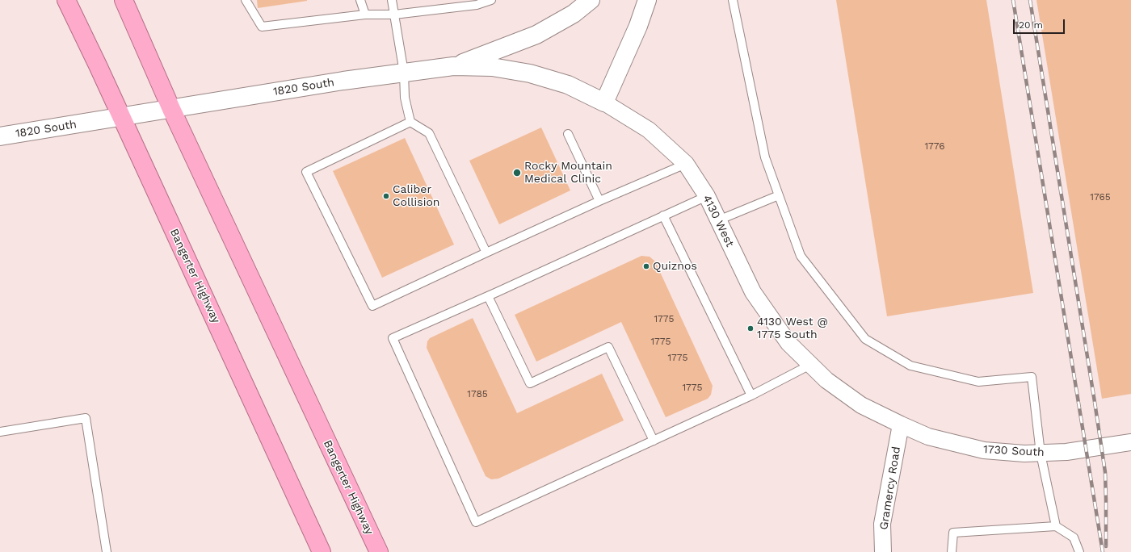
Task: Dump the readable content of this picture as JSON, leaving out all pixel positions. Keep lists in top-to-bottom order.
{
  "streets": {
    "highway": ["Bangerter Highway"],
    "street": [
      "1820 South",
      "4130 West",
      "1730 South",
      "Gramercy Road"
    ]
  },
  "crossings": [
    ["1820 South", "4130 West"],
    ["1820 South", "Bangerter Highway"],
    ["4130 West", "1730 South"],
    ["4130 West", "Gramercy Road"],
    ["1730 South", "Gramercy Road"]
  ],
  "places": [
    "Rocky Mountain Medical Clinic",
    "Caliber Collision",
    "Quiznos",
    "4130 West @ 1775 South"
  ],
  "house_numbers": [
    "1776",
    "1765",
    "1775",
    "1775",
    "1775",
    "1775",
    "1785"
  ],
  "scale_bar": "20 m"
}
